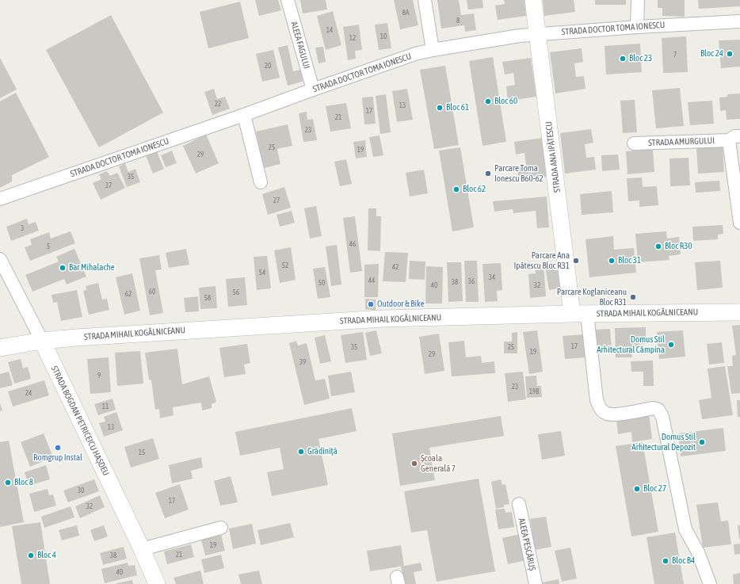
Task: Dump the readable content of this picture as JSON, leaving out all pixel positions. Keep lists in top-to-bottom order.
{
  "streets": {
    "street": [
      "STRADA DOCTOR TOMA IONESCU",
      "ALEEA FAGULUI",
      "STRADA AMURGULUI",
      "STRADA ANA IPĂTESCU",
      "STRADA MIHAIL KOGĂLNICEANU",
      "STRADA BOGDAN PETRICEICU HAȘDEU",
      "ALEEA PESCĂRUȘ"
    ]
  },
  "crossings": [
    ["STRADA DOCTOR TOMA IONESCU", "ALEEA FAGULUI"],
    ["STRADA DOCTOR TOMA IONESCU", "STRADA ANA IPĂTESCU"],
    ["STRADA ANA IPĂTESCU", "STRADA MIHAIL KOGĂLNICEANU"],
    ["STRADA MIHAIL KOGĂLNICEANU", "STRADA BOGDAN PETRICEICU HAȘDEU"]
  ],
  "places": [
    "Bloc 24",
    "Bloc 23",
    "Bloc 60",
    "Bloc 61",
    "Parcare Toma Ionescu B60-62",
    "Bloc 62",
    "Bloc R30",
    "Parcare Ana Ipătescu Bloc R31",
    "Bloc 31",
    "Bar Mihalache",
    "Parcare Koglaniceanu Bloc R31",
    "Outdoor & Bike",
    "Domus Stil Arhitectural Câmpina",
    "Domus Stil Arhitectural Depozit",
    "Romgrup Instal",
    "Grădiniță",
    "Școala Generală 7",
    "Bloc 8",
    "Bloc 27",
    "Bloc 4",
    "Bloc B4"
  ],
  "house_numbers": [
    "8A",
    "8",
    "14",
    "10",
    "12",
    "7",
    "20",
    "22",
    "13",
    "17",
    "21",
    "23",
    "25",
    "19",
    "29",
    "35",
    "37",
    "27",
    "3",
    "46",
    "5",
    "52",
    "42",
    "54",
    "34",
    "44",
    "36",
    "38",
    "50",
    "40",
    "32",
    "60",
    "56",
    "62",
    "58",
    "17",
    "35",
    "25",
    "19",
    "29",
    "39",
    "9",
    "23",
    "19B",
    "24",
    "11",
    "13",
    "15",
    "30",
    "17",
    "32",
    "19",
    "21",
    "38",
    "40"
  ]
}
